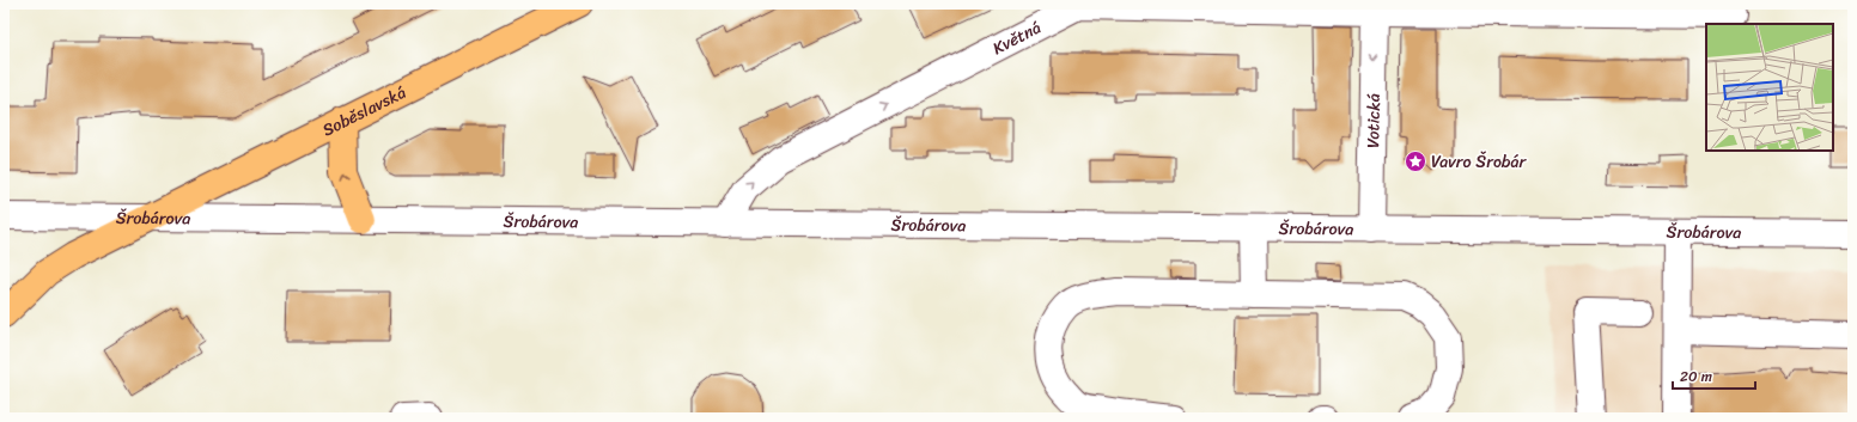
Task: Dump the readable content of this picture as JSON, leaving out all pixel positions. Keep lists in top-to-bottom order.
{
  "streets": {
    "main road": ["Soběslavská"],
    "street": ["Květná", "Votická", "Šrobárova"]
  },
  "crossings": [
    ["Květná", "Votická"],
    ["Květná", "Šrobárova"],
    ["Soběslavská", "Šrobárova"],
    ["Votická", "Šrobárova"]
  ],
  "one_way": ["Květná", "Votická"],
  "places": {
    "place": ["Vavro Šrobár"]
  },
  "scale_bar": "20 m"
}
